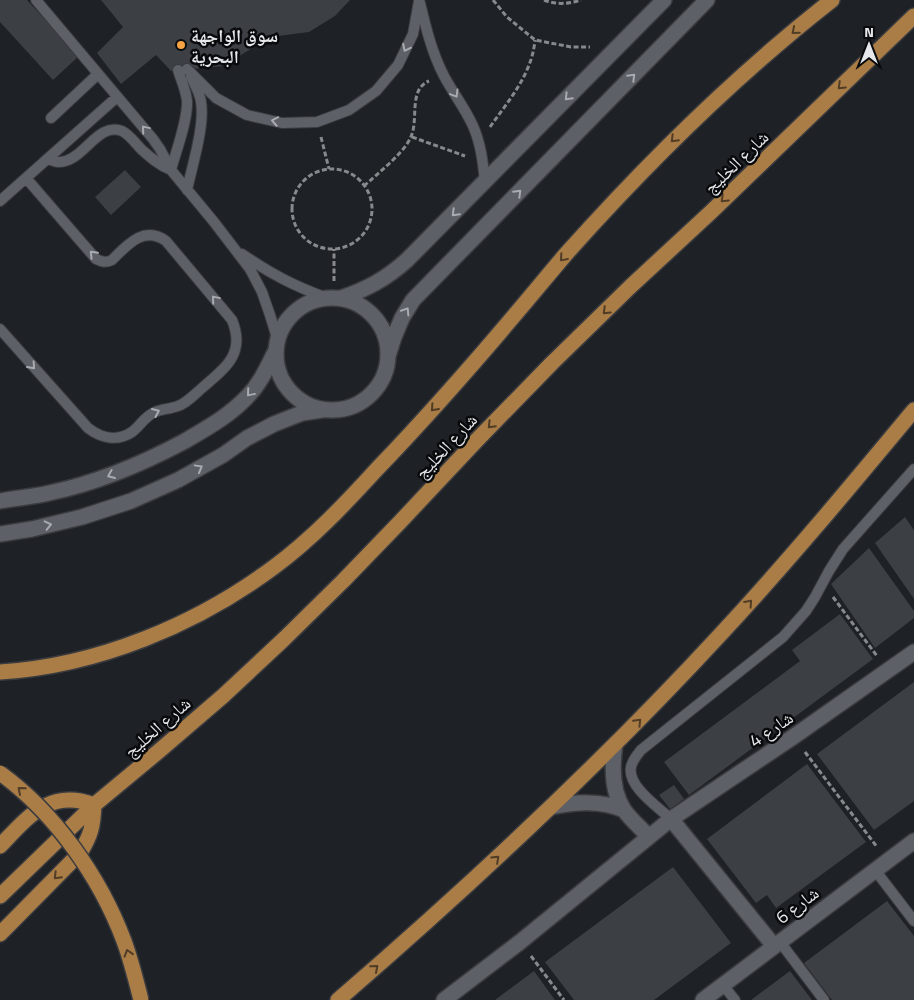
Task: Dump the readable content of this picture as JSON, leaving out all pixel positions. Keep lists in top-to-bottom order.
{
  "streets": {
    "main road": ["شارع الخليج"],
    "street": ["شارع 4", "شارع 6"]
  },
  "places": ["سوق الواجهة البحرية"],
  "north": "top"
}
